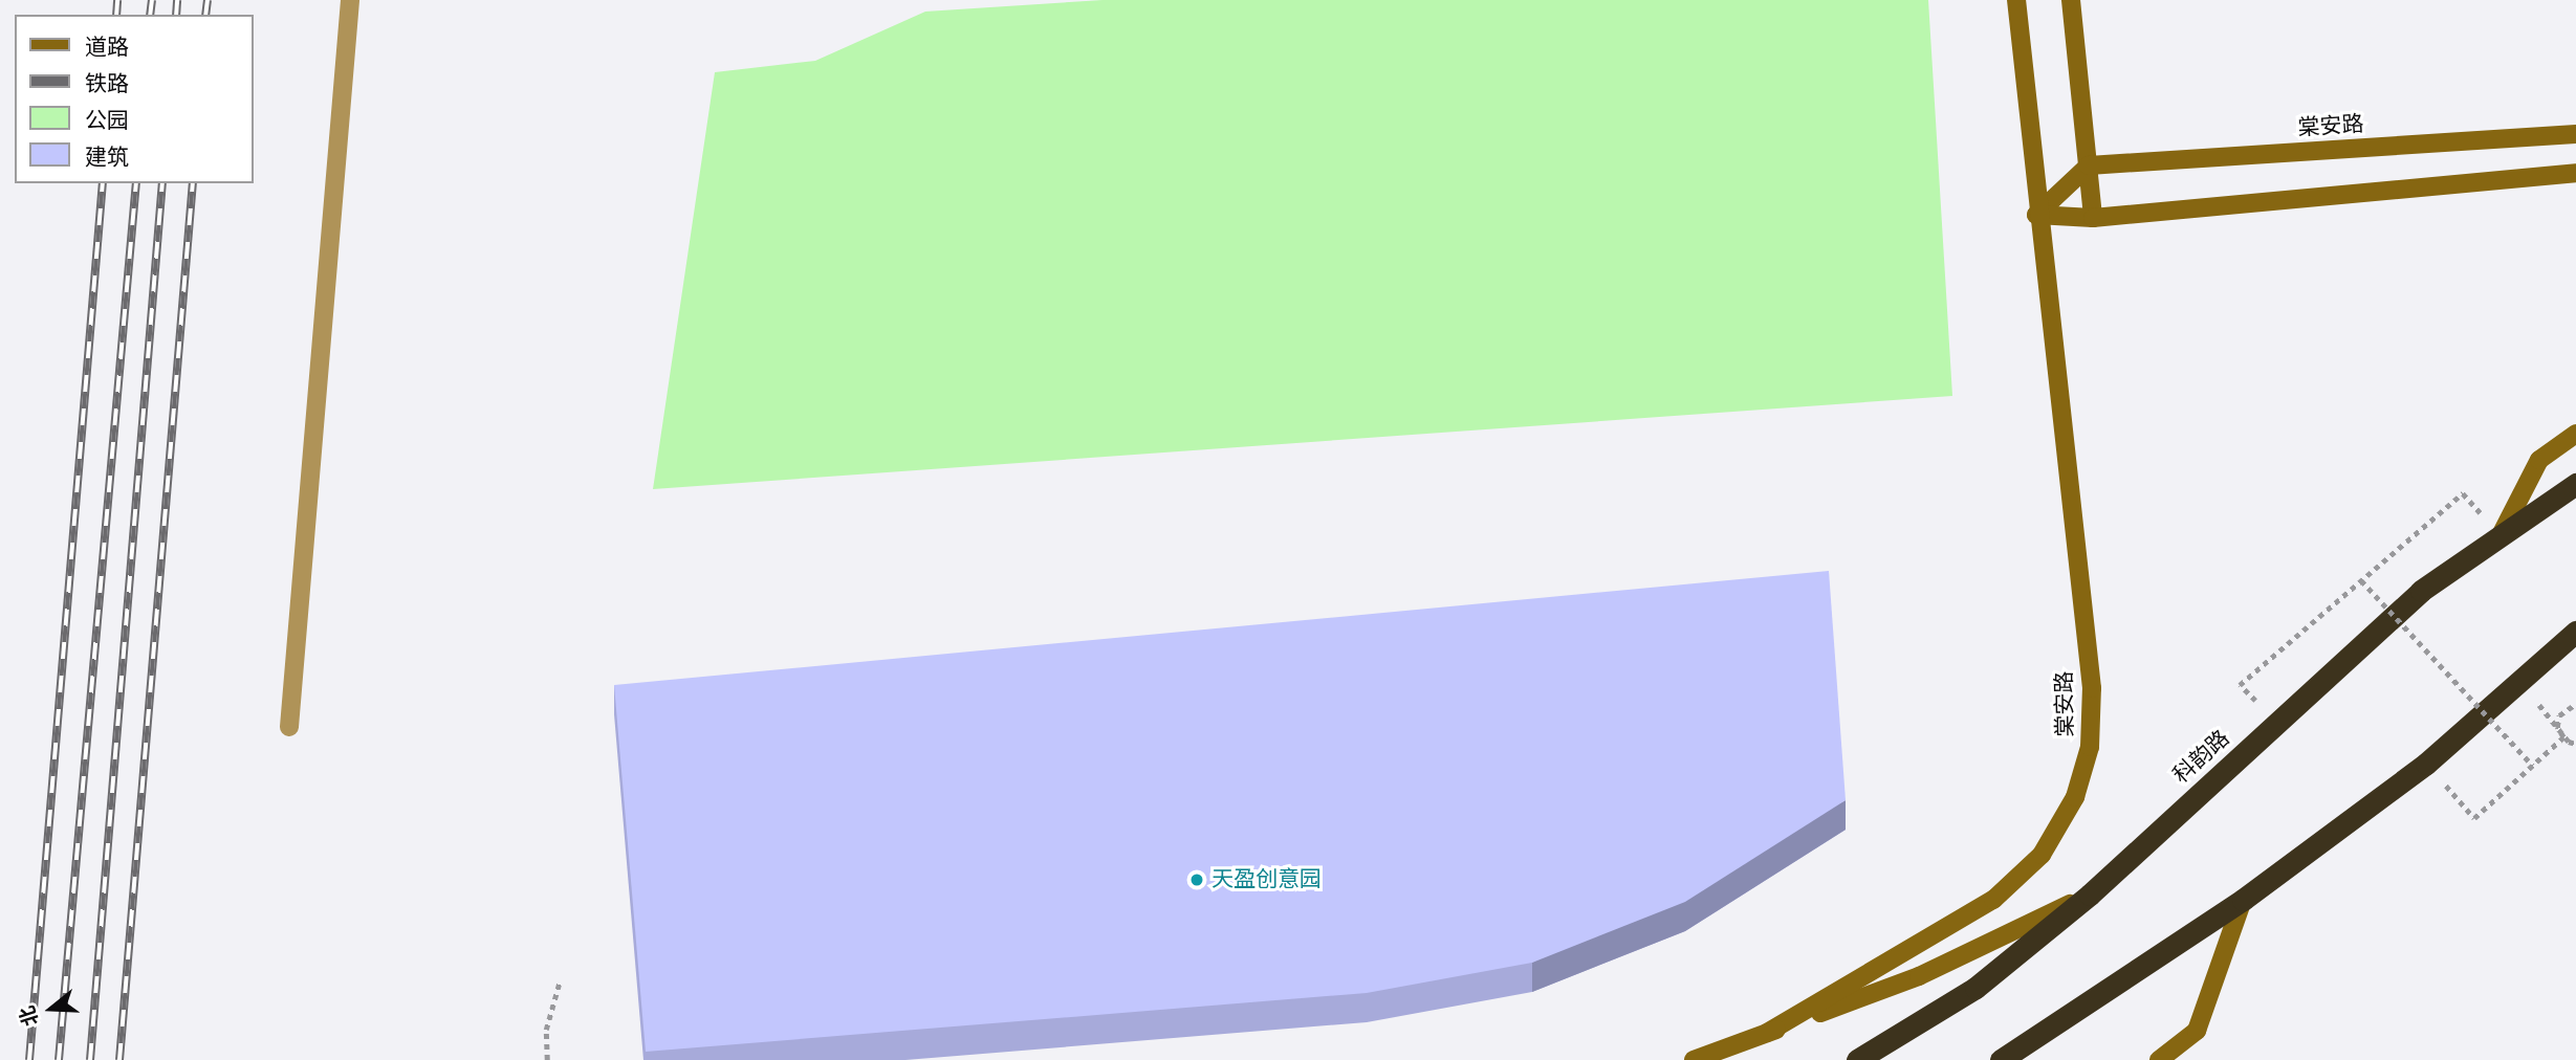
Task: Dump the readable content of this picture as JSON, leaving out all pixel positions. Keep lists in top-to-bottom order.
{
  "streets": {
    "highway": ["科韵路"],
    "street": ["棠安路"]
  },
  "places": ["天盈创意园"],
  "legend": [
    "道路",
    "铁路",
    "公园",
    "建筑"
  ],
  "north": "left"
}
